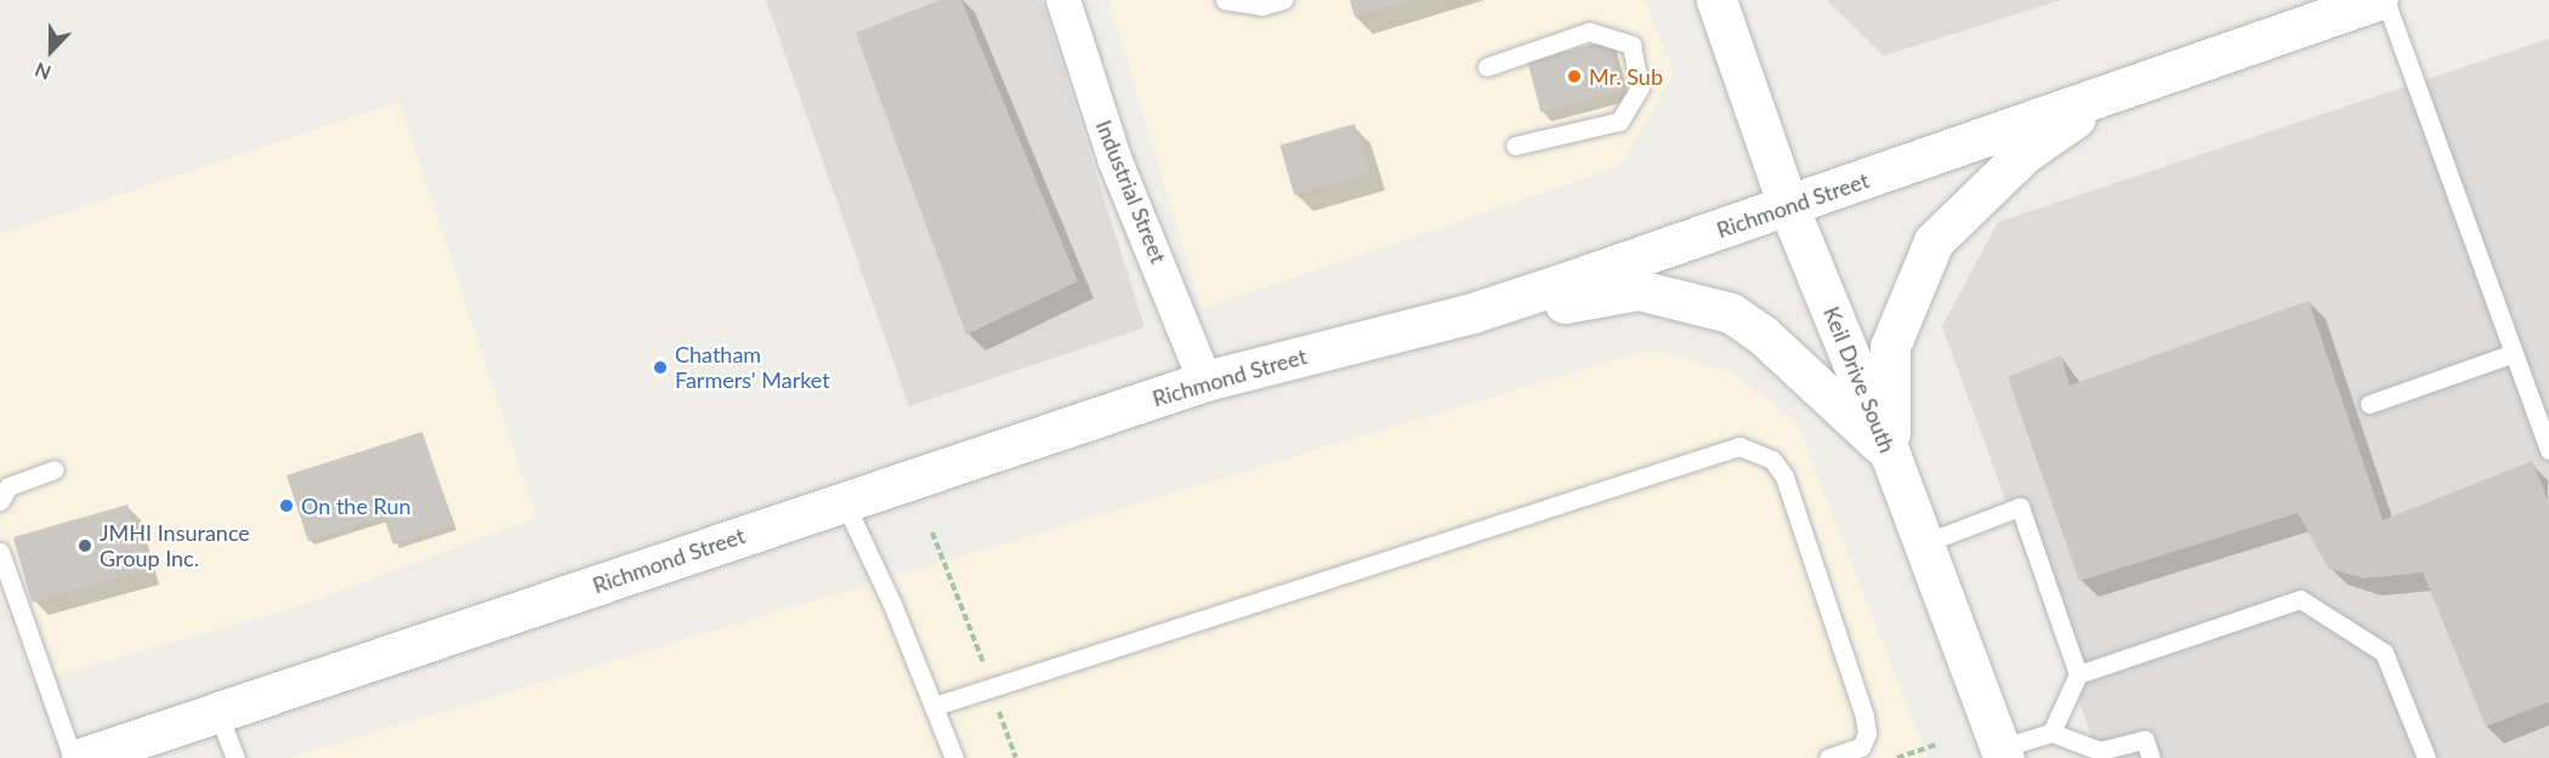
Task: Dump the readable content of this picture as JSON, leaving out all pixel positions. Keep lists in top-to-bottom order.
{
  "streets": {
    "main road": ["Richmond Street", "Keil Drive South"],
    "street": ["Industrial Street"]
  },
  "crossings": [
    ["Industrial Street", "Richmond Street"],
    ["Richmond Street", "Keil Drive South"]
  ],
  "places": [
    "Mr. Sub",
    "Chatham Farmers' Market",
    "On the Run",
    "JMHI Insurance Group Inc."
  ],
  "north": "bottom"
}
